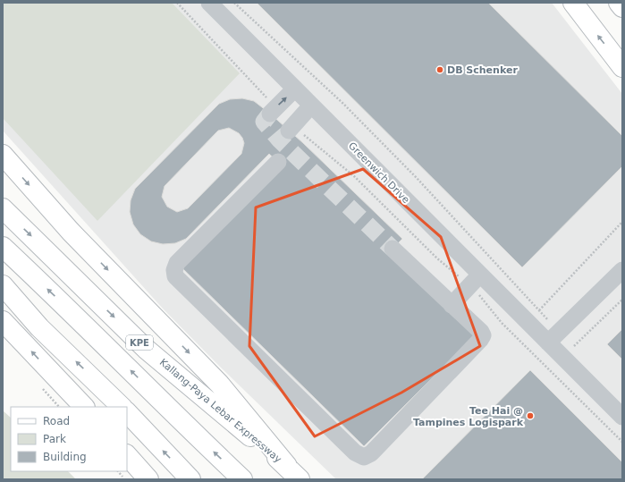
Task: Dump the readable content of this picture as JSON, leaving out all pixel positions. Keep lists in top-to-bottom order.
{
  "streets": {
    "main road": ["KPE", "Kallang-Paya Lebar Expressway"],
    "lane": ["Greenwich Drive"]
  },
  "places": ["DB Schenker", "Tee Hai @ Tampines Logispark"],
  "legend": ["Road", "Park", "Building"]
}
